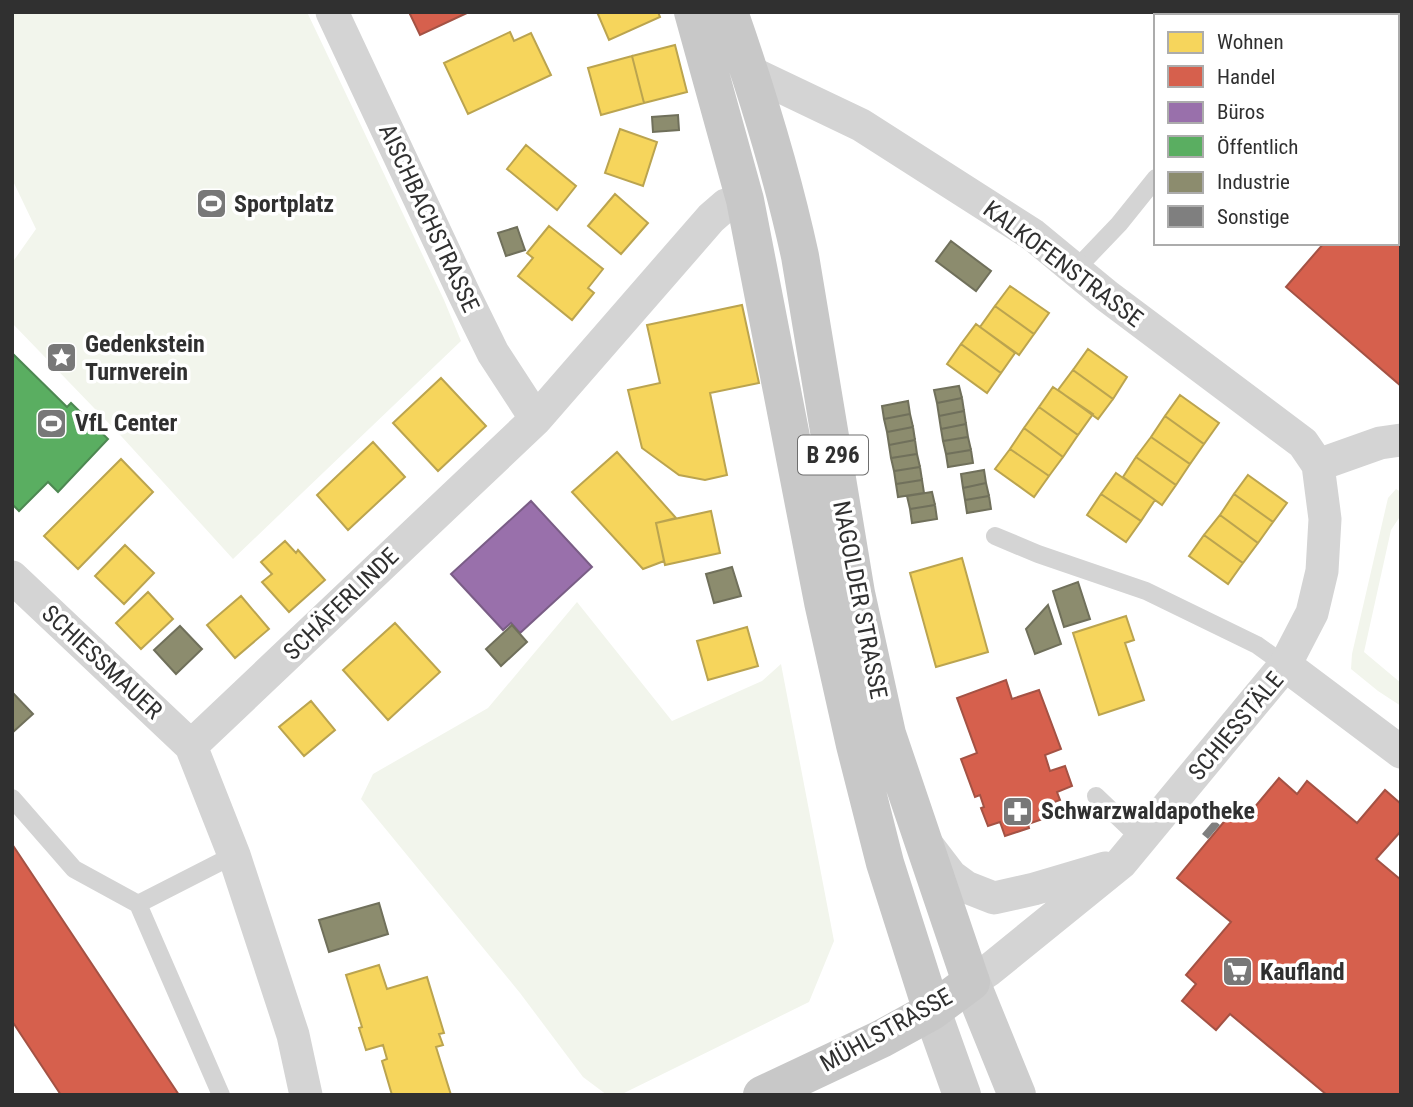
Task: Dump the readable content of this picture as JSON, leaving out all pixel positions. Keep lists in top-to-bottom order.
{
  "streets": {
    "main road": ["B 296", "NAGOLDER STRASSE", "MÜHLSTRASSE"],
    "street": [
      "AISCHBACHSTRASSE",
      "KALKOFENSTRASSE",
      "SCHÄFERLINDE",
      "SCHIESSMAUER",
      "SCHIESSTÄLE"
    ]
  },
  "crossings": [
    ["AISCHBACHSTRASSE", "SCHÄFERLINDE"],
    ["KALKOFENSTRASSE", "NAGOLDER STRASSE"],
    ["NAGOLDER STRASSE", "SCHÄFERLINDE"],
    ["NAGOLDER STRASSE", "SCHIESSTÄLE"],
    ["NAGOLDER STRASSE", "MÜHLSTRASSE"],
    ["SCHÄFERLINDE", "SCHIESSMAUER"],
    ["SCHIESSTÄLE", "MÜHLSTRASSE"]
  ],
  "places": {
    "sports": ["Sportplatz", "VfL Center"],
    "place": ["Gedenkstein Turnverein"],
    "pharmacy": ["Schwarzwaldapotheke"],
    "supermarket": ["Kaufland"]
  },
  "legend": [
    "Wohnen",
    "Handel",
    "Büros",
    "Öffentlich",
    "Industrie",
    "Sonstige"
  ]
}
